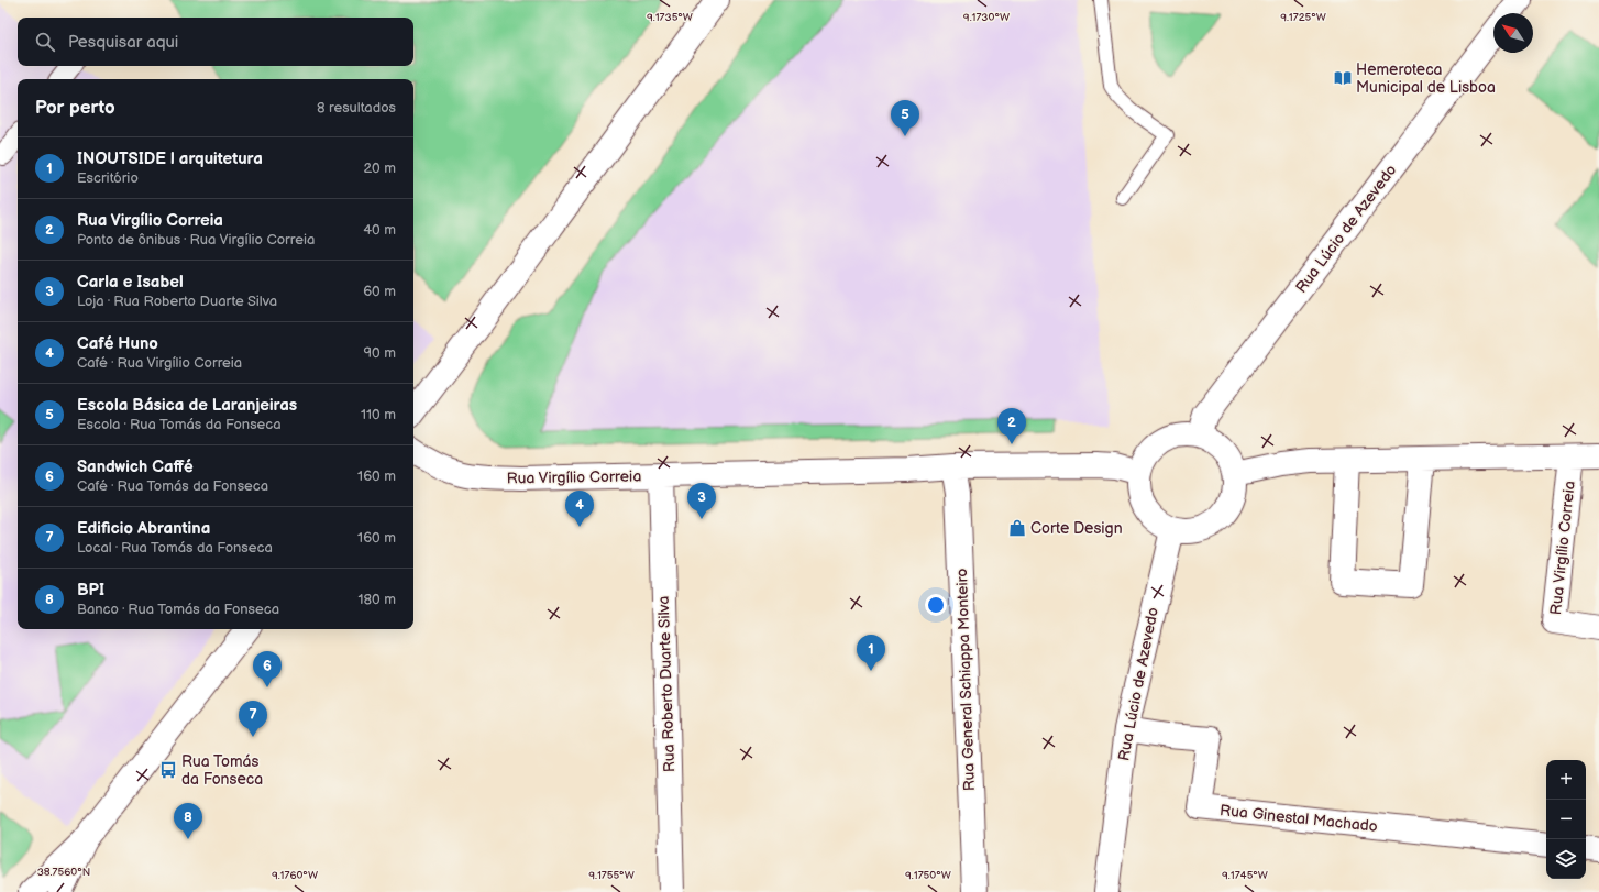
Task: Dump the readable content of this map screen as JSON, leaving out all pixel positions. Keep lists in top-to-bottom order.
{
  "streets": {
    "street": [
      "Rua Lúcio de Azevedo",
      "Rua Virgílio Correia",
      "Rua General Schiappa Monteiro",
      "Rua Roberto Duarte Silva",
      "Rua Ginestal Machado"
    ]
  },
  "crossings": [
    ["Rua Lúcio de Azevedo", "Rua Virgílio Correia"],
    ["Rua Lúcio de Azevedo", "Rua Ginestal Machado"],
    ["Rua Virgílio Correia", "Rua General Schiappa Monteiro"],
    ["Rua Virgílio Correia", "Rua Roberto Duarte Silva"]
  ],
  "places": {
    "library": ["Hemeroteca Municipal de Lisboa"],
    "shop": ["Corte Design"],
    "bus stop": ["Rua Tomás da Fonseca"]
  },
  "north": "top left",
  "page": {
    "search": "Pesquisar aqui",
    "heading": ["Por perto", "8 resultados"],
    "pins": [
      "5",
      "2",
      "3",
      "4",
      "1",
      "6",
      "7",
      "8"
    ],
    "list": [
      {
        "mark": "1",
        "name": "INOUTSIDE | arquitetura",
        "note": "Escritório",
        "value": "20 m"
      },
      {
        "mark": "2",
        "name": "Rua Virgílio Correia",
        "note": "Ponto de ônibus · Rua Virgílio Correia",
        "value": "40 m"
      },
      {
        "mark": "3",
        "name": "Carla e Isabel",
        "note": "Loja · Rua Roberto Duarte Silva",
        "value": "60 m"
      },
      {
        "mark": "4",
        "name": "Café Huno",
        "note": "Café · Rua Virgílio Correia",
        "value": "90 m"
      },
      {
        "mark": "5",
        "name": "Escola Básica de Laranjeiras",
        "note": "Escola · Rua Tomás da Fonseca",
        "value": "110 m"
      },
      {
        "mark": "6",
        "name": "Sandwich Caffé",
        "note": "Café · Rua Tomás da Fonseca",
        "value": "160 m"
      },
      {
        "mark": "7",
        "name": "Edificio Abrantina",
        "note": "Local · Rua Tomás da Fonseca",
        "value": "160 m"
      },
      {
        "mark": "8",
        "name": "BPI",
        "note": "Banco · Rua Tomás da Fonseca",
        "value": "180 m"
      }
    ],
    "map_buttons": ["+", "−"]
  },
  "coordinates": [
    "9.1735°W",
    "9.1730°W",
    "9.1725°W",
    "38.7560°N",
    "9.1760°W",
    "9.1755°W",
    "9.1750°W",
    "9.1745°W"
  ]
}
